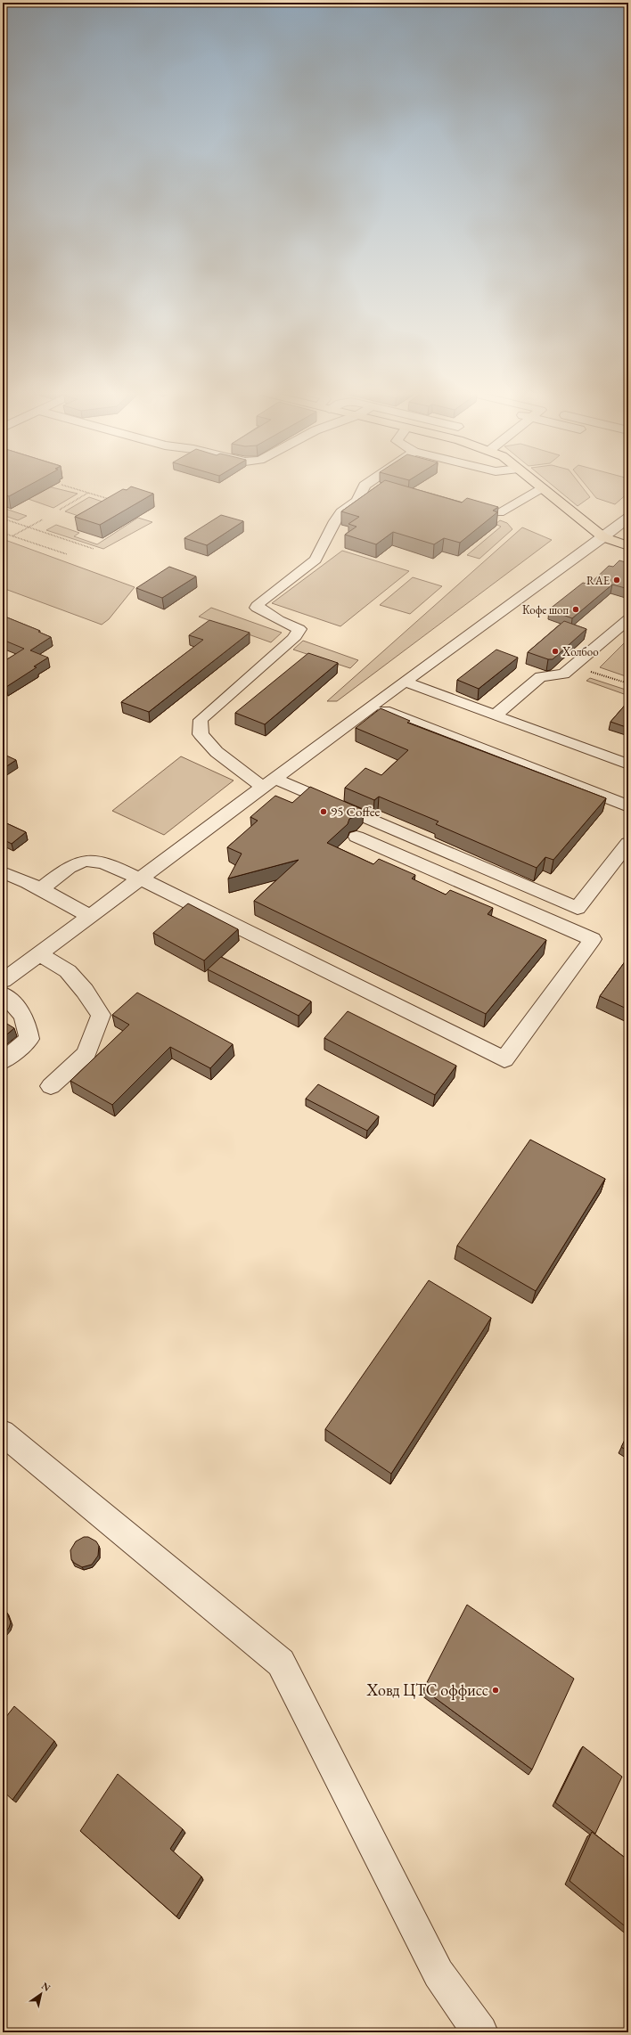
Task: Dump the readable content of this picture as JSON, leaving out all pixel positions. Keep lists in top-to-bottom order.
{
  "places": [
    "RAE",
    "Кофе шоп",
    "Холбоо",
    "95 Coffee",
    "Ховд ЦТС оффисс"
  ],
  "north": "top right"
}
